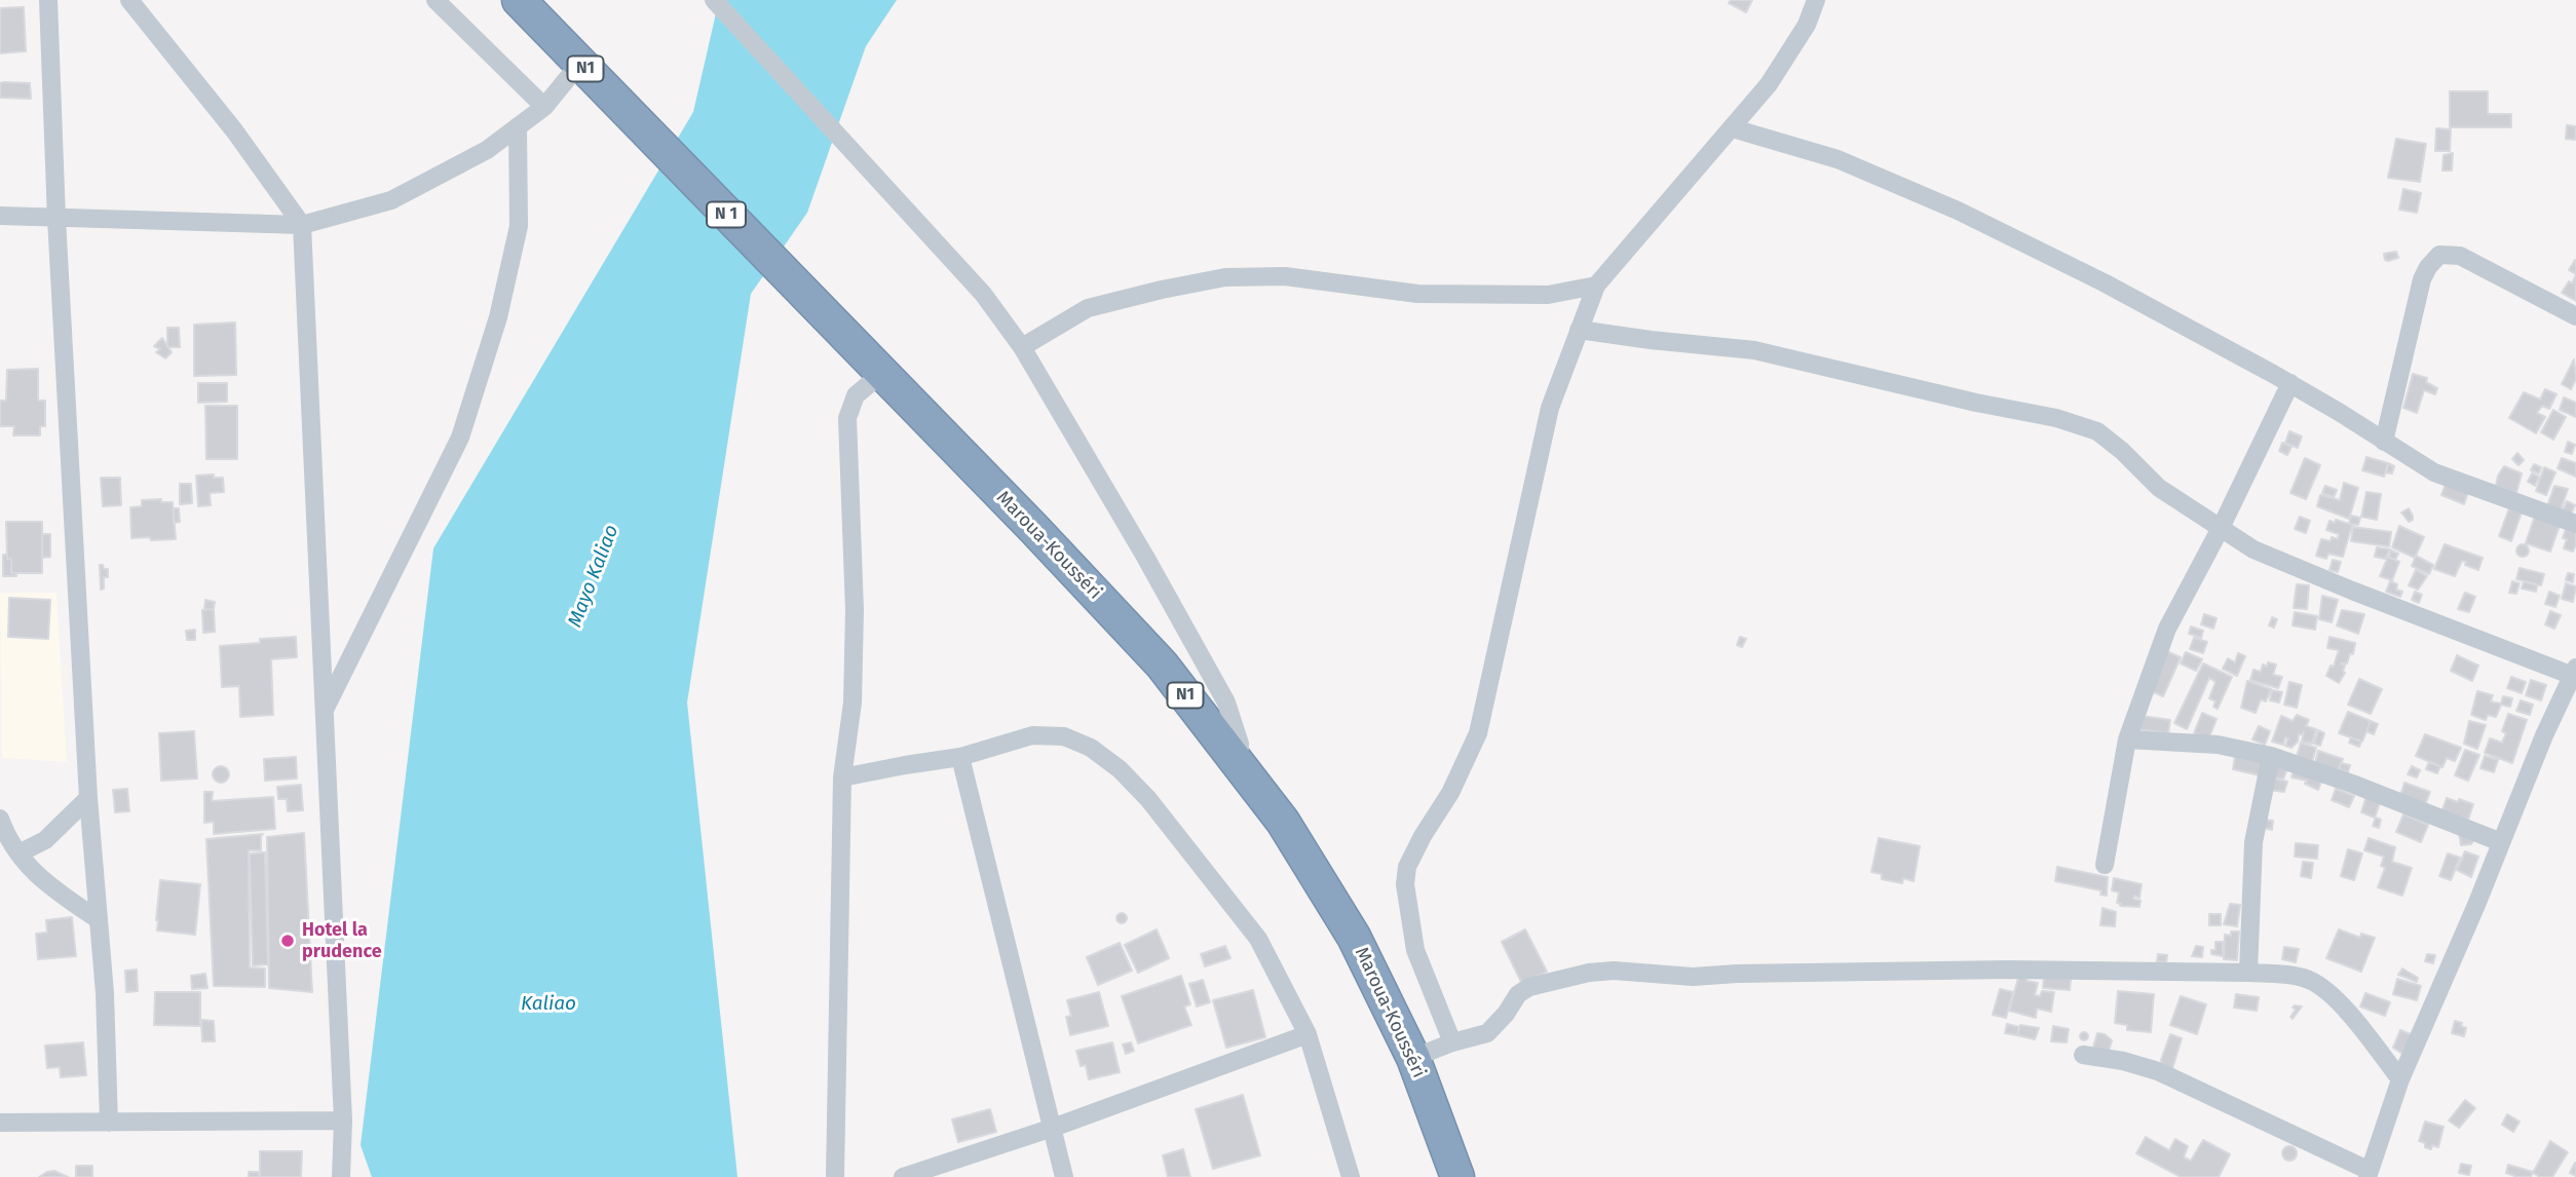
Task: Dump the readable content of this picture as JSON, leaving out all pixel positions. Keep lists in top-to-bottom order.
{
  "streets": {
    "highway": ["N1", "N 1", "Maroua-Kousséri"]
  },
  "water": ["Mayo Kaliao", "Kaliao"],
  "places": ["Hotel la prudence"]
}
